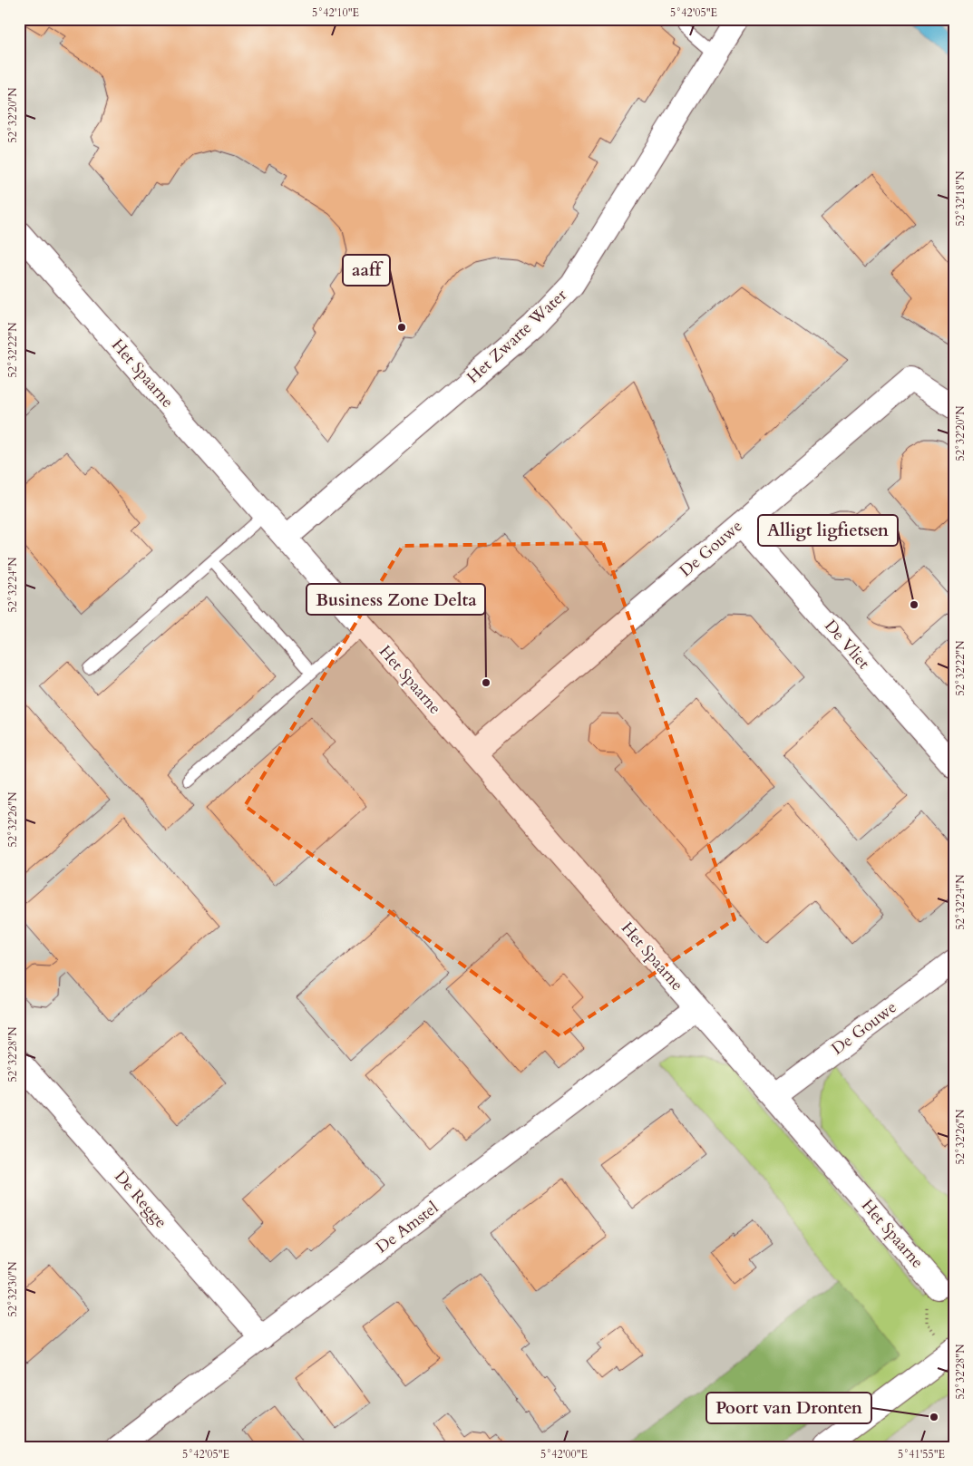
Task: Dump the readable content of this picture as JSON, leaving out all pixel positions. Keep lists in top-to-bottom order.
{
  "streets": {
    "street": [
      "Het Zwarte Water",
      "Het Spaarne",
      "De Gouwe",
      "De Vliet",
      "De Regge",
      "De Amstel"
    ]
  },
  "crossings": [
    ["Het Zwarte Water", "Het Spaarne"],
    ["Het Spaarne", "De Gouwe"],
    ["Het Spaarne", "De Amstel"],
    ["De Gouwe", "De Vliet"],
    ["De Regge", "De Amstel"]
  ],
  "places": [
    "aaff",
    "Alligt ligfietsen",
    "Business Zone Delta",
    "Poort van Dronten"
  ],
  "coordinates": [
    "5°42'10\"E",
    "5°42'05\"E",
    "52°32'20\"N",
    "52°32'18\"N",
    "52°32'22\"N",
    "52°32'24\"N",
    "52°32'26\"N",
    "52°32'28\"N",
    "52°32'30\"N",
    "5°42'00\"E",
    "5°41'55\"E"
  ]
}
